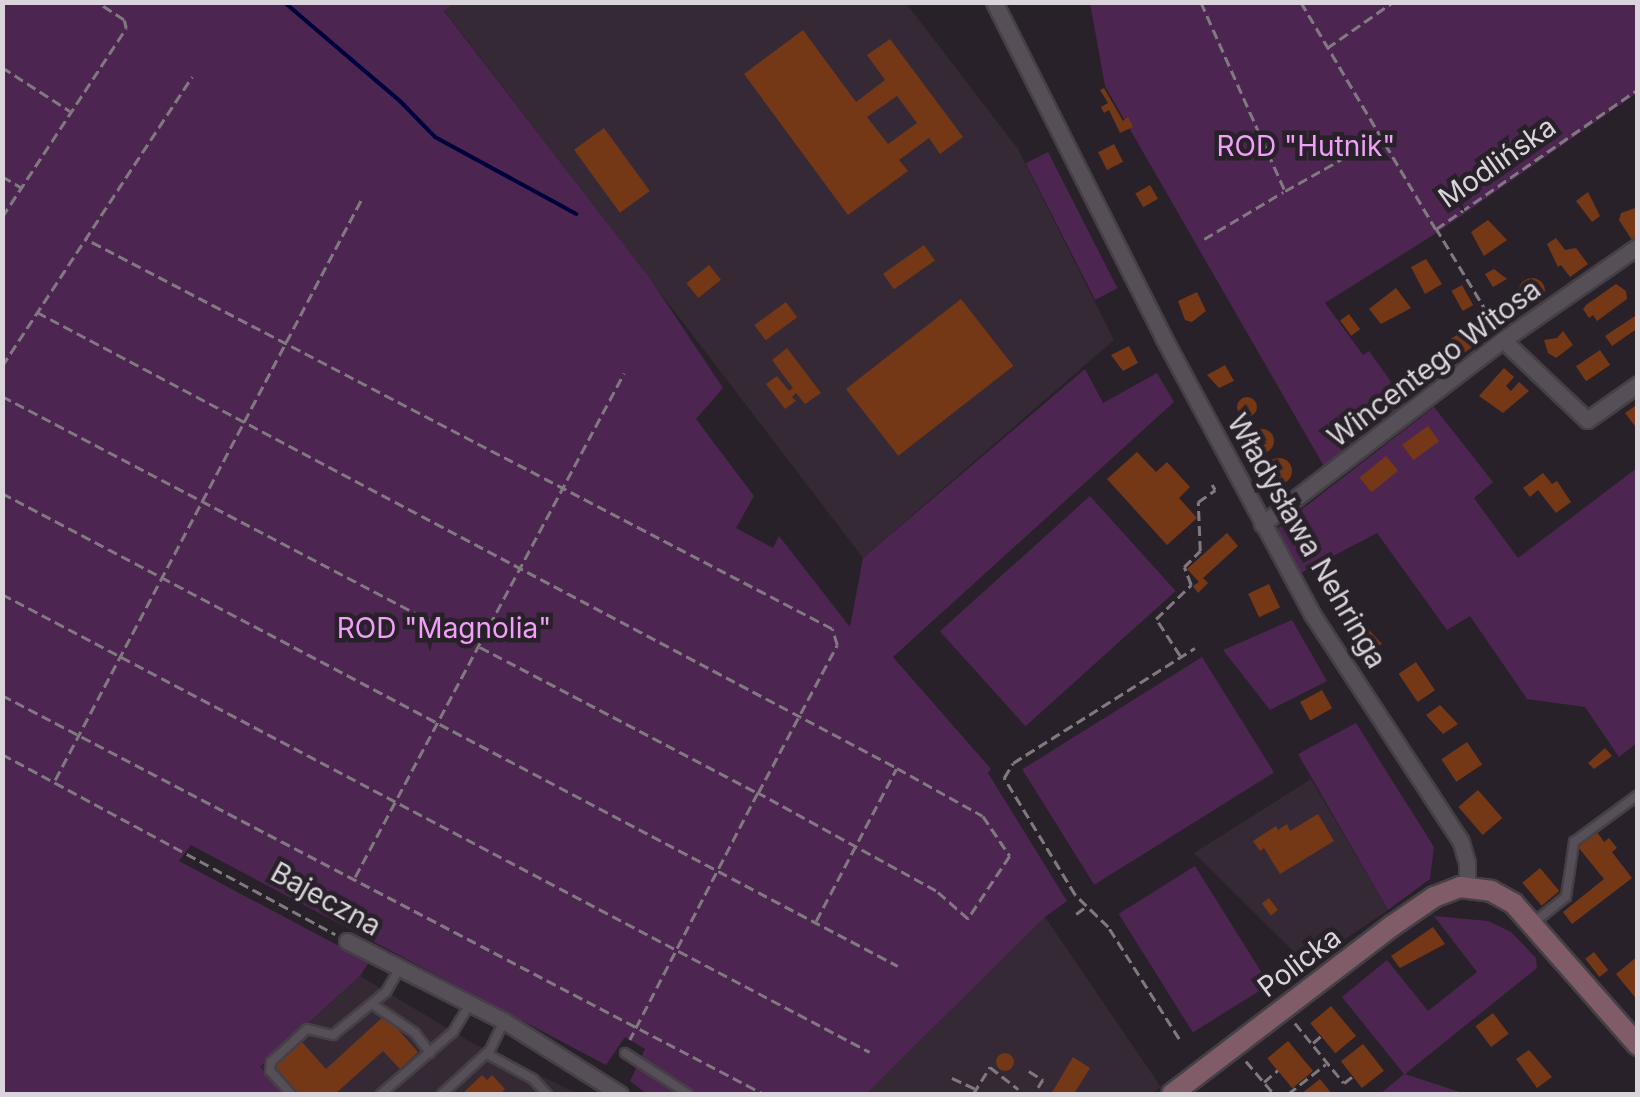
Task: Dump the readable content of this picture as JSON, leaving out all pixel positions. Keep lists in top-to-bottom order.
{
  "streets": {
    "street": [
      "Wincentego Witosa",
      "Władysława Nehringa",
      "Bajeczna",
      "Policka"
    ],
    "path": ["Modlińska"]
  },
  "crossings": [
    ["Modlińska", "Wincentego Witosa"],
    ["Wincentego Witosa", "Władysława Nehringa"],
    ["Władysława Nehringa", "Policka"]
  ],
  "parks": ["ROD \"Hutnik\"", "ROD \"Magnolia\""]
}
